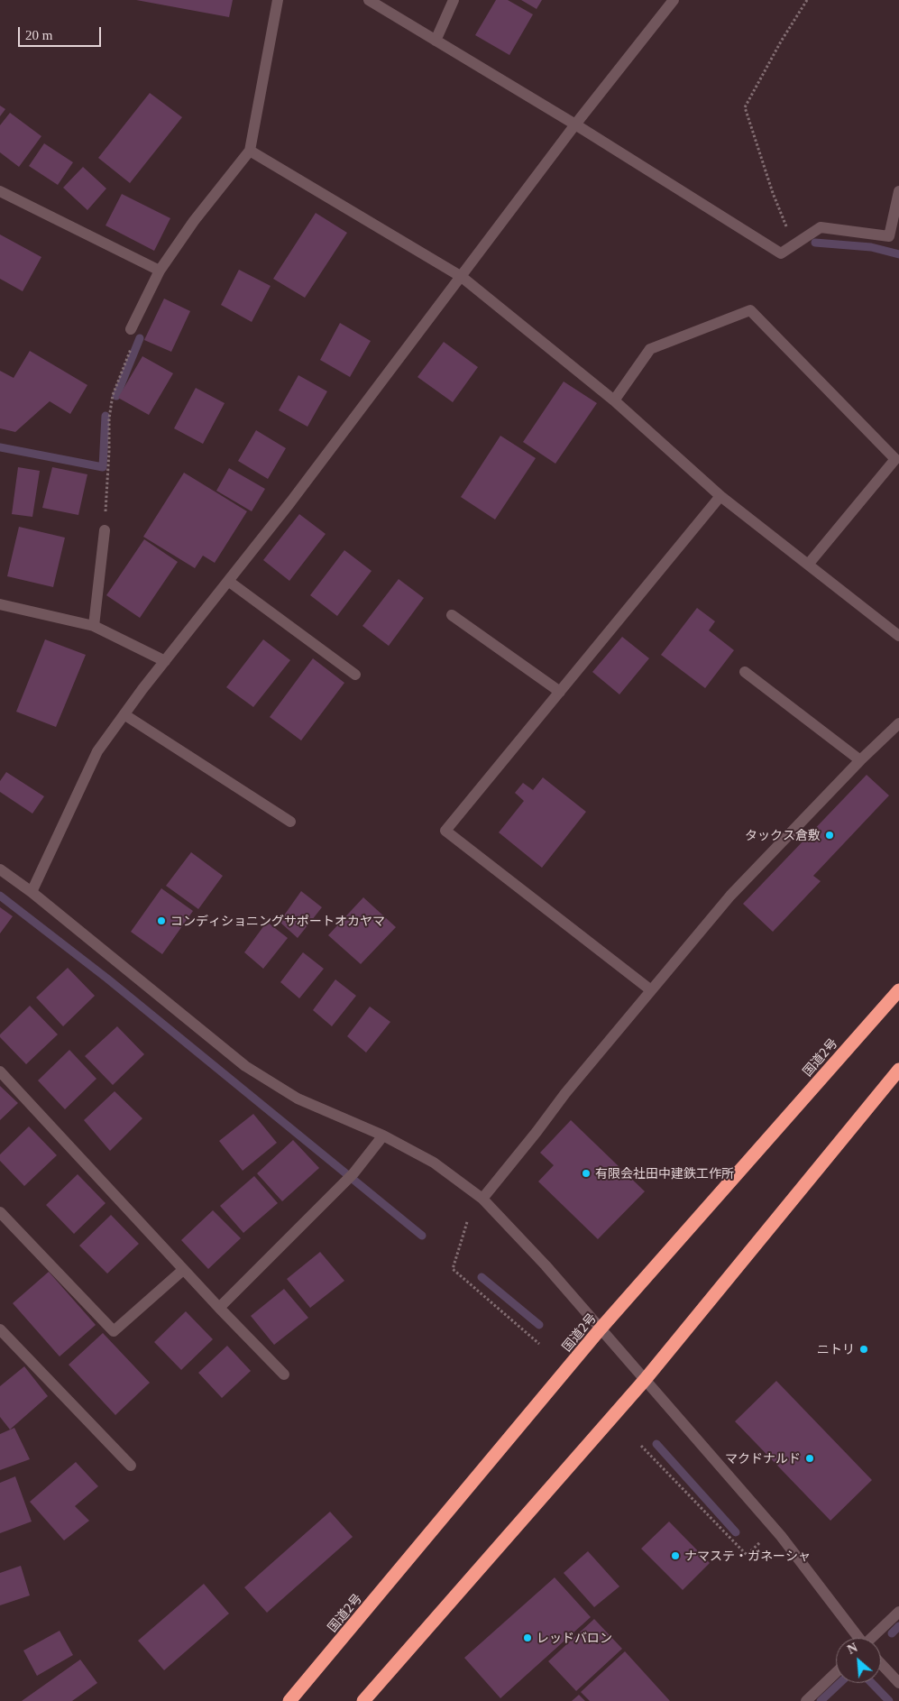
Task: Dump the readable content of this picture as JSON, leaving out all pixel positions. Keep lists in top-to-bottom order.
{
  "streets": {
    "highway": ["国道2号"]
  },
  "places": [
    "タックス倉敷",
    "コンディショニングサポートオカヤマ",
    "有限会社田中建鉄工作所",
    "ニトリ",
    "マクドナルド",
    "ナマステ・ガネーシャ",
    "レッドバロン"
  ],
  "scale_bar": "20 m",
  "north": "top left"
}
